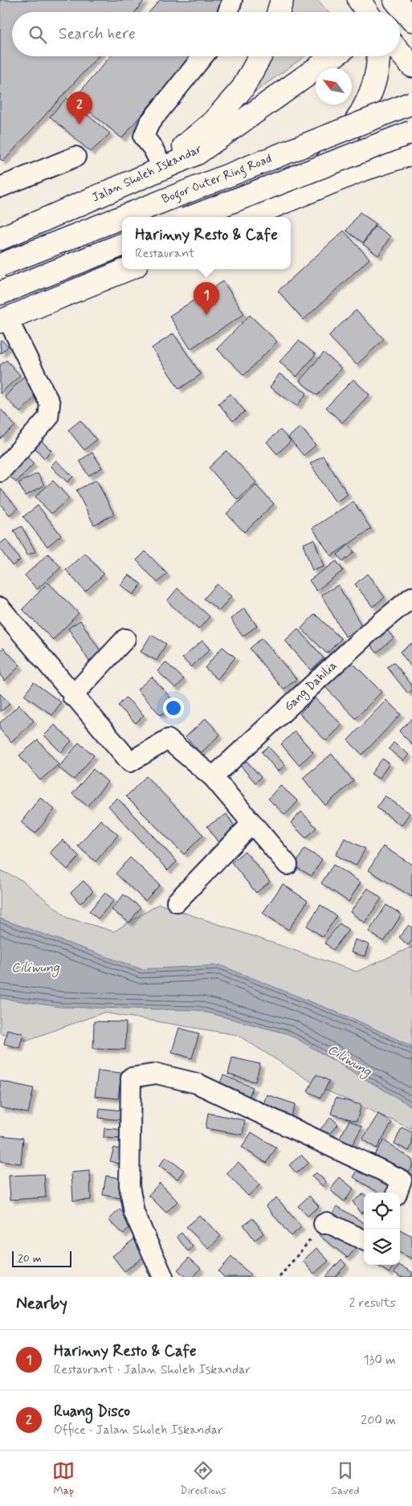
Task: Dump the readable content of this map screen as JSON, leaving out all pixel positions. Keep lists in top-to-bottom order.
{
  "streets": {
    "highway": ["Jalan Sholeh Iskandar", "Bogor Outer Ring Road"],
    "street": ["Gang Dahilia"]
  },
  "water": ["Ciliwung"],
  "scale_bar": "20 m",
  "north": "top left",
  "page": {
    "search": "Search here",
    "pins": ["2", "1"],
    "popup": ["Harinny Resto & Cafe", "Restaurant"],
    "scale": "20 m",
    "heading": ["Nearby", "2 results"],
    "list": [
      {
        "mark": "1",
        "name": "Harinny Resto & Cafe",
        "note": "Restaurant · Jalan Sholeh Iskandar",
        "value": "130 m"
      },
      {
        "mark": "2",
        "name": "Ruang Disco",
        "note": "Office · Jalan Sholeh Iskandar",
        "value": "200 m"
      }
    ],
    "nav": ["Map", "Directions", "Saved"]
  }
}
